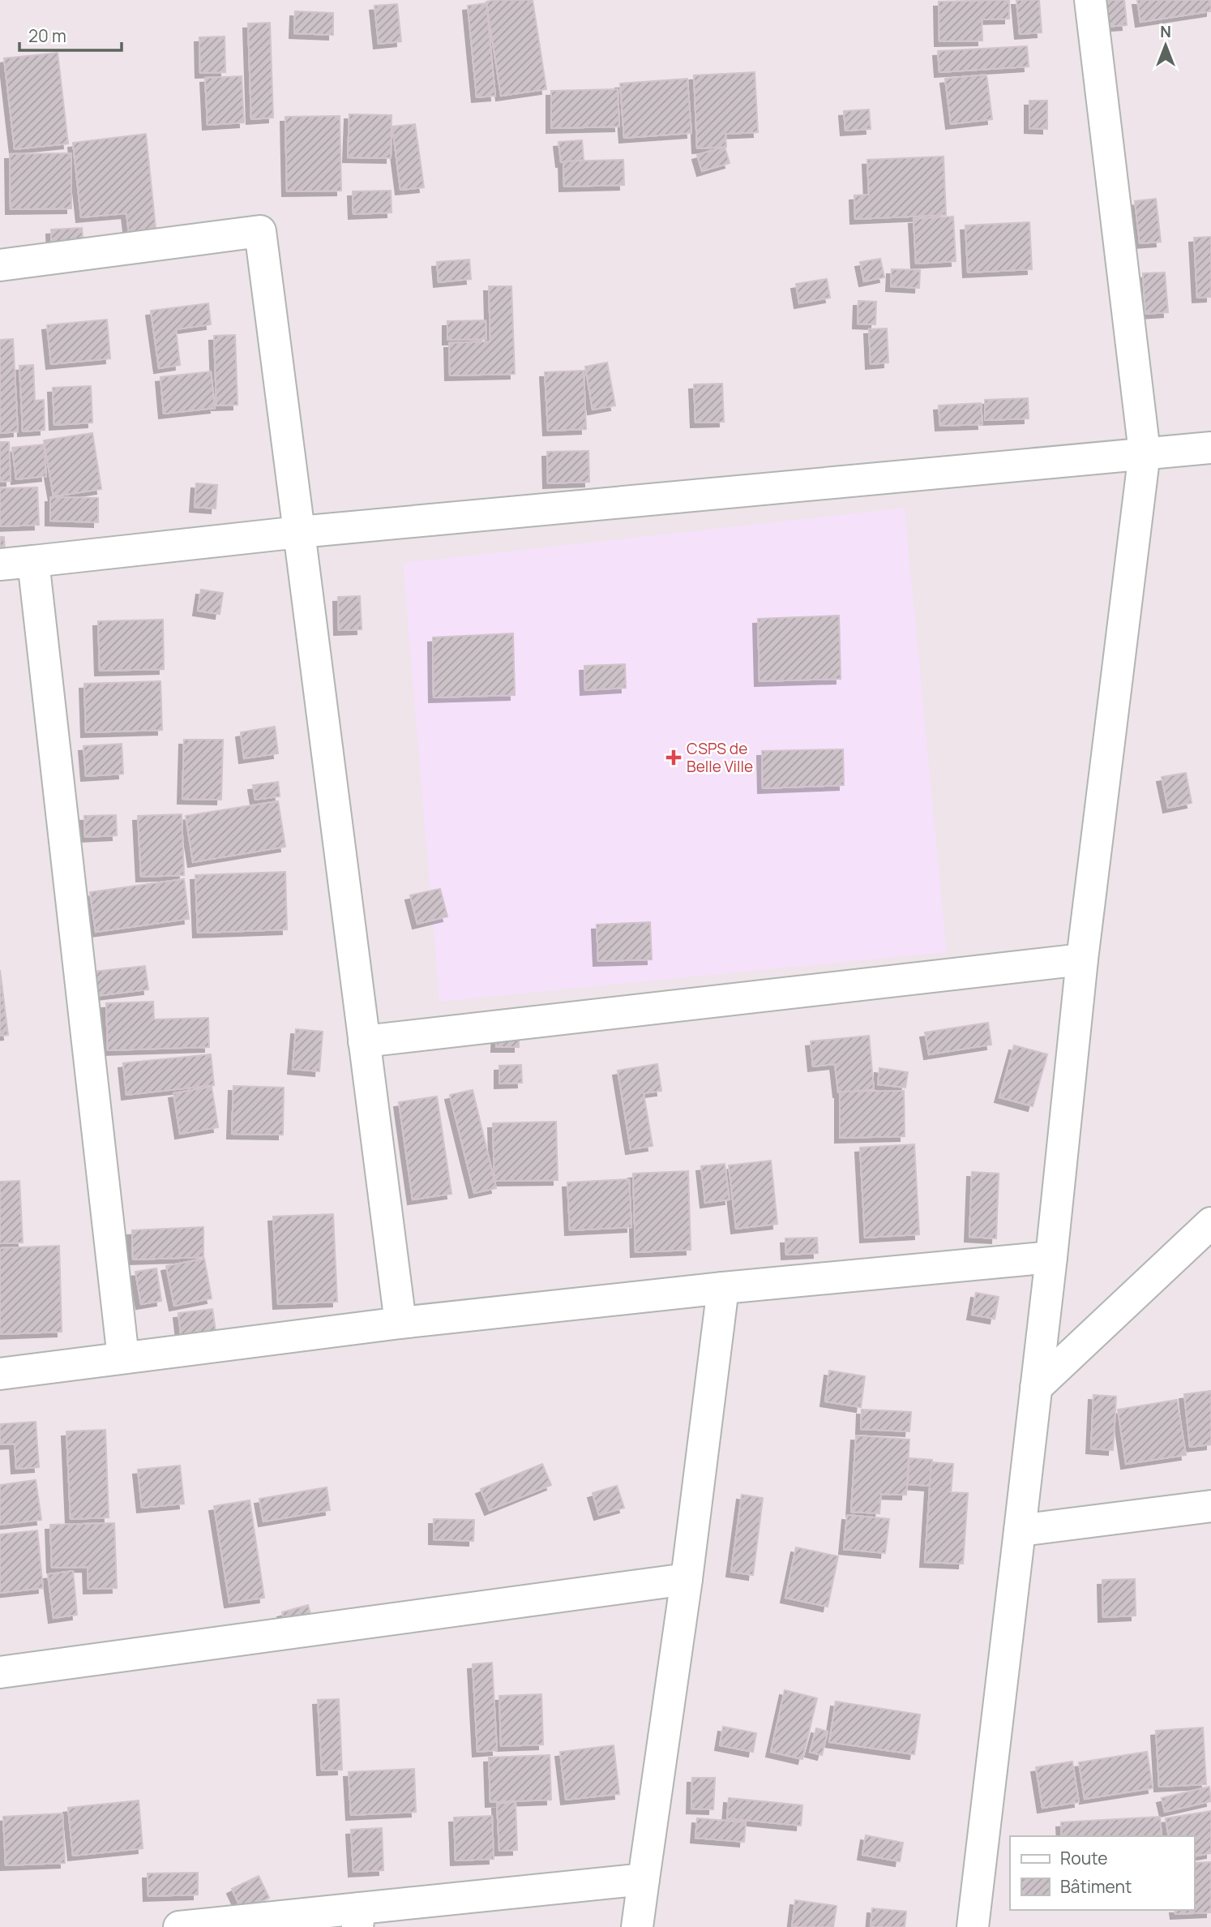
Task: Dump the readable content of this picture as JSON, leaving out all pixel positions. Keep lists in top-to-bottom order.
{
  "places": {
    "health": ["CSPS de Belle Ville"]
  },
  "legend": ["Route", "Bâtiment"],
  "scale_bar": "20 m",
  "north": "top"
}
